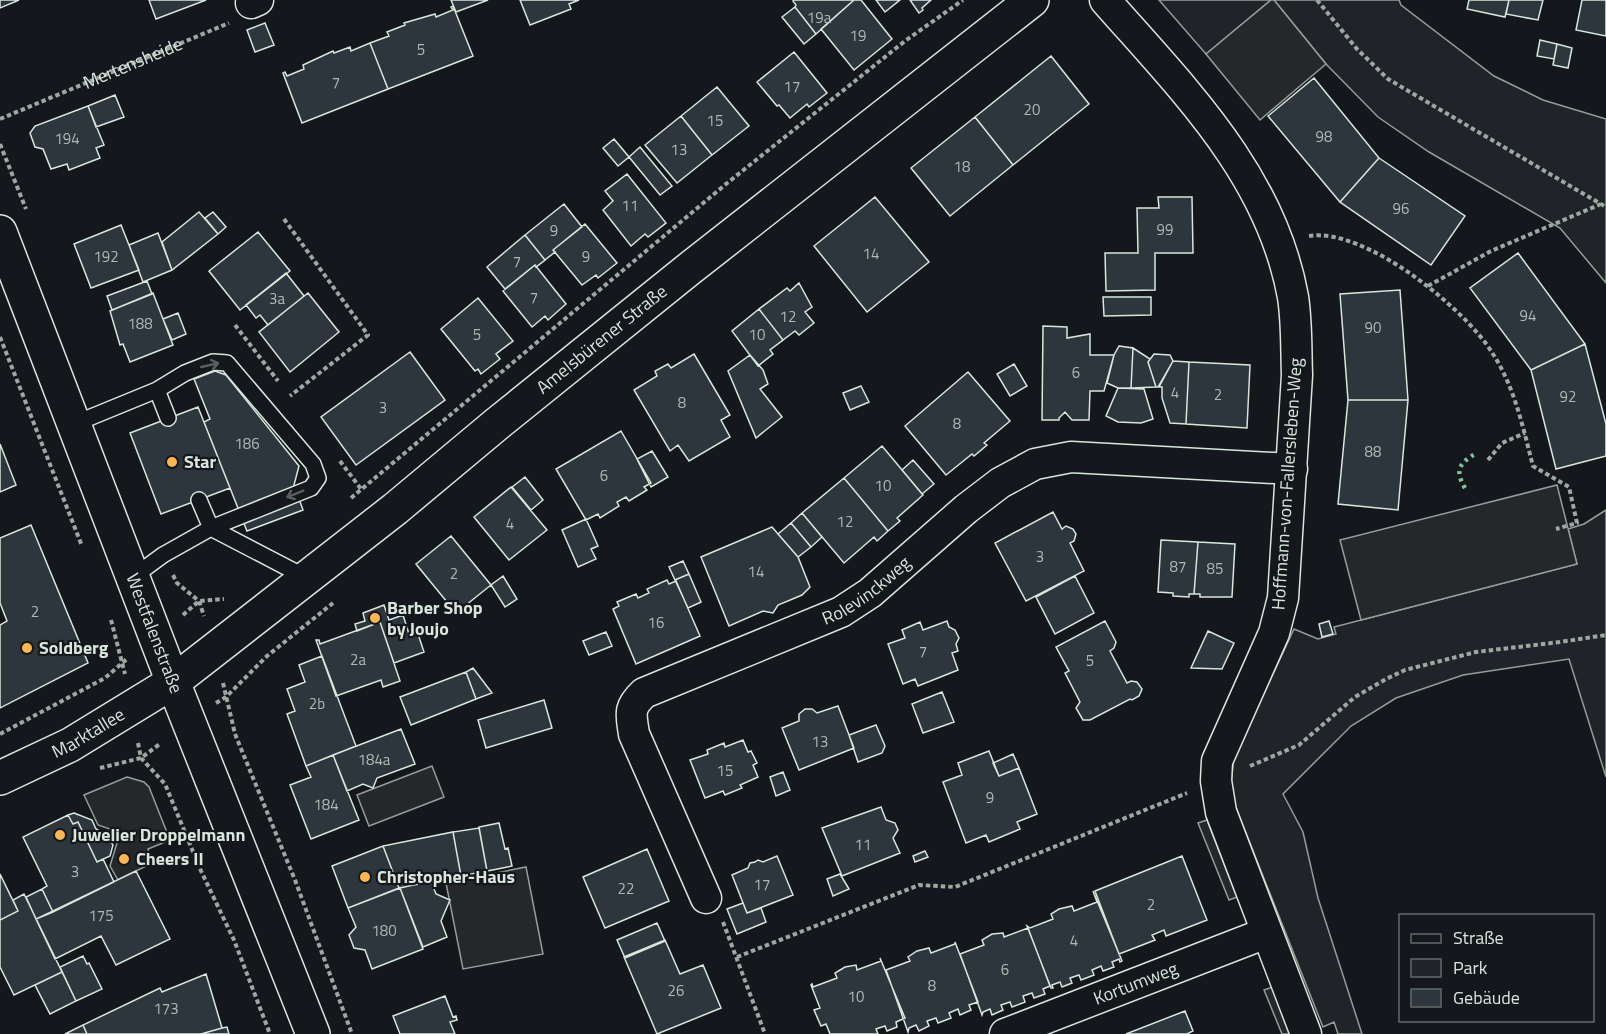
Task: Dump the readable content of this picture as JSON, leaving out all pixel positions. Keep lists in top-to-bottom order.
{
  "streets": {
    "street": [
      "Amelsbürener Straße",
      "Hoffmann-von-Fallersleben-Weg",
      "Rolevinckweg",
      "Westfalenstraße",
      "Marktallee",
      "Kortumweg"
    ],
    "path": ["Mertensheide"]
  },
  "crossings": [
    ["Amelsbürener Straße", "Westfalenstraße"],
    ["Amelsbürener Straße", "Marktallee"],
    ["Hoffmann-von-Fallersleben-Weg", "Rolevinckweg"],
    ["Hoffmann-von-Fallersleben-Weg", "Kortumweg"],
    ["Westfalenstraße", "Marktallee"]
  ],
  "places": [
    "Star",
    "Barber Shop by Joujo",
    "Soldberg",
    "Juwelier Droppelmann",
    "Cheers II",
    "Christopher-Haus"
  ],
  "house_numbers": [
    "19a",
    "19",
    "5",
    "7",
    "17",
    "20",
    "15",
    "98",
    "194",
    "13",
    "18",
    "11",
    "96",
    "99",
    "9",
    "14",
    "192",
    "9",
    "7",
    "7",
    "3a",
    "94",
    "12",
    "188",
    "90",
    "5",
    "10",
    "6",
    "4",
    "2",
    "92",
    "8",
    "3",
    "8",
    "186",
    "88",
    "6",
    "10",
    "12",
    "4",
    "3",
    "87",
    "85",
    "14",
    "2",
    "2",
    "16",
    "7",
    "2a",
    "5",
    "2b",
    "13",
    "184a",
    "15",
    "9",
    "184",
    "11",
    "3",
    "17",
    "22",
    "2",
    "175",
    "180",
    "4",
    "6",
    "8",
    "26",
    "10",
    "173"
  ],
  "legend": ["Straße", "Park", "Gebäude"]
}
